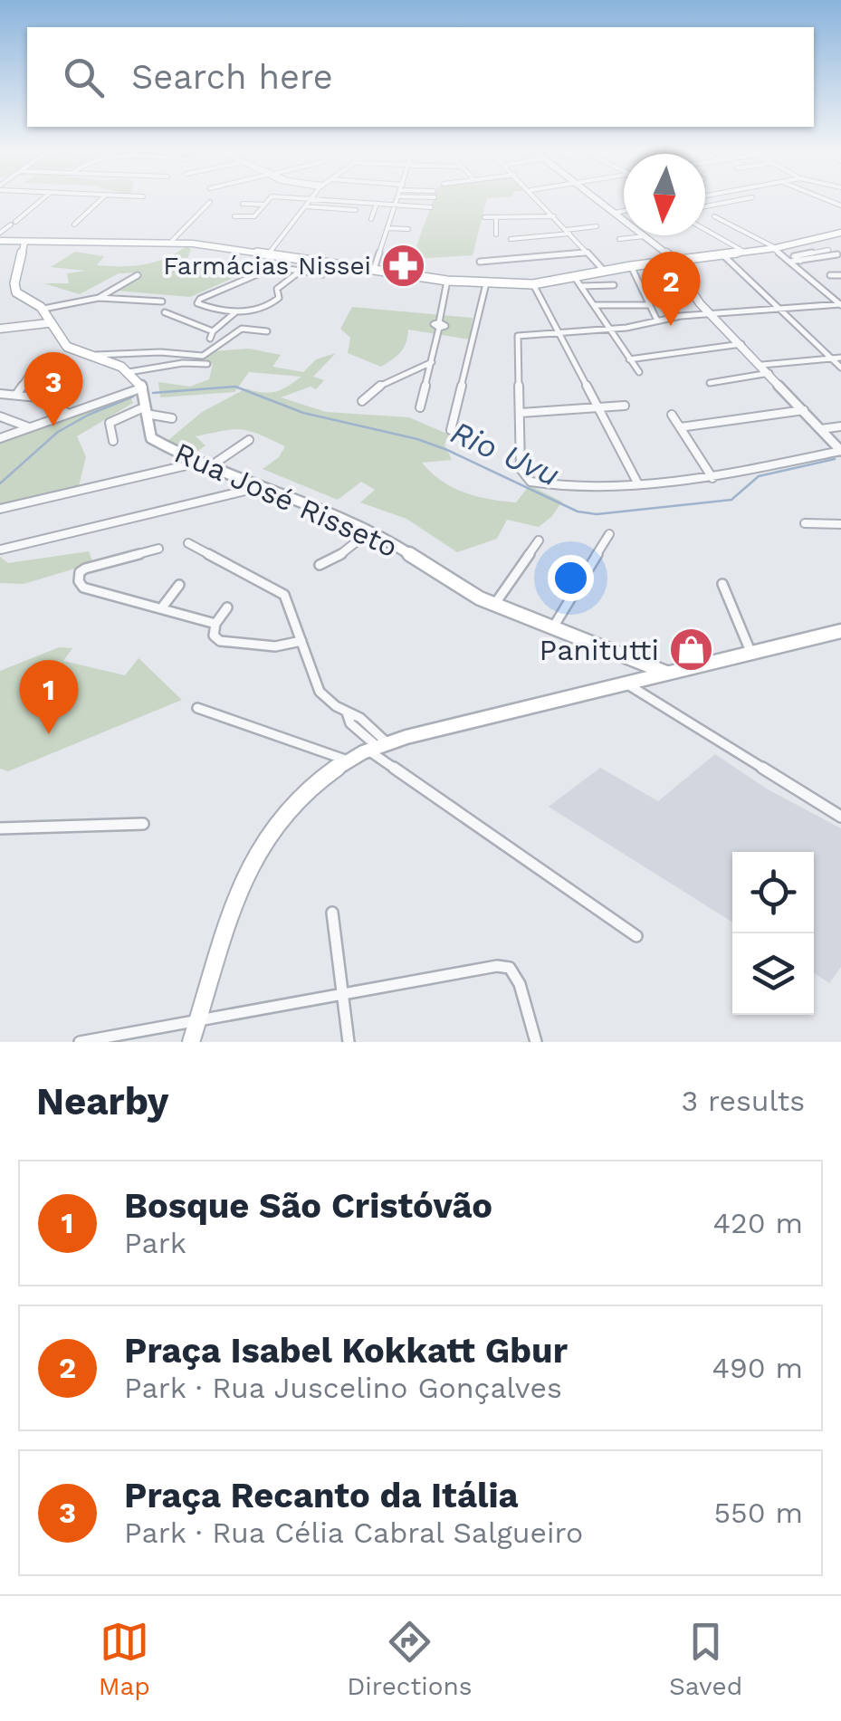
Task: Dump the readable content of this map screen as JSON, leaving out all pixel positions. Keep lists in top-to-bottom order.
{
  "streets": {
    "main road": ["Rua José Risseto"]
  },
  "water": ["Rio Uvu"],
  "places": {
    "pharmacy": ["Farmácias Nissei"],
    "shop": ["Panitutti"]
  },
  "north": "bottom",
  "page": {
    "search": "Search here",
    "pins": ["2", "3", "1"],
    "heading": ["Nearby", "3 results"],
    "list": [
      {
        "mark": "1",
        "name": "Bosque São Cristóvão",
        "note": "Park",
        "value": "420 m"
      },
      {
        "mark": "2",
        "name": "Praça Isabel Kokkatt Gbur",
        "note": "Park · Rua Juscelino Gonçalves",
        "value": "490 m"
      },
      {
        "mark": "3",
        "name": "Praça Recanto da Itália",
        "note": "Park · Rua Célia Cabral Salgueiro",
        "value": "550 m"
      }
    ],
    "nav": ["Map", "Directions", "Saved"]
  }
}
